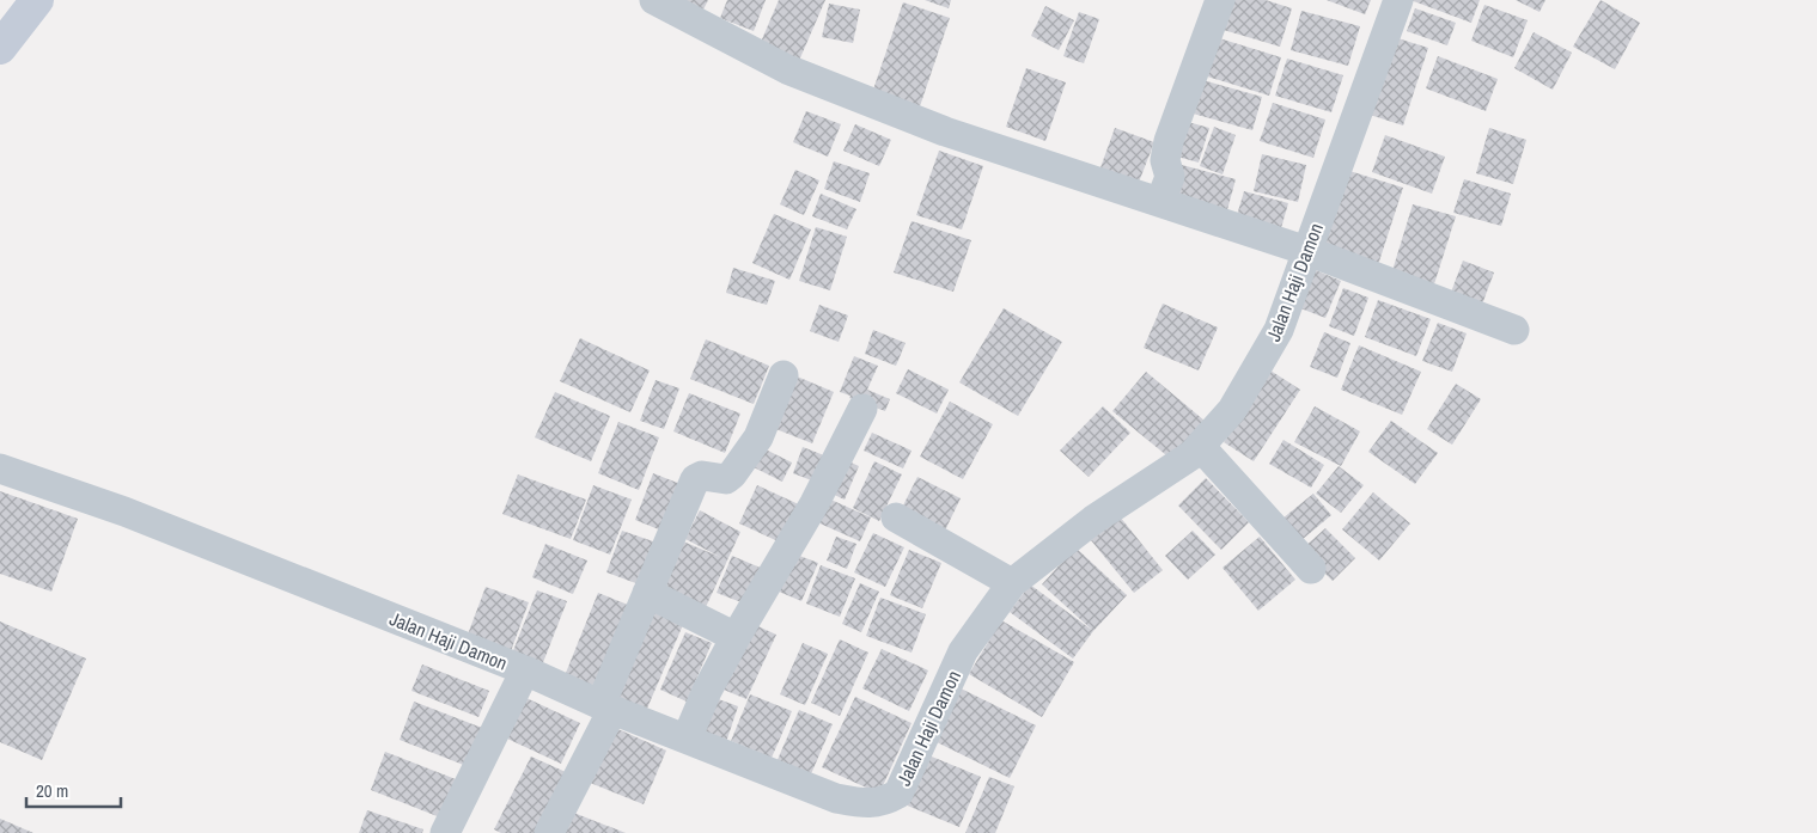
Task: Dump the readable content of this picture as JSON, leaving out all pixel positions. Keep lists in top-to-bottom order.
{
  "streets": {
    "street": ["Jalan Haji Damon"]
  },
  "scale_bar": "20 m"
}
